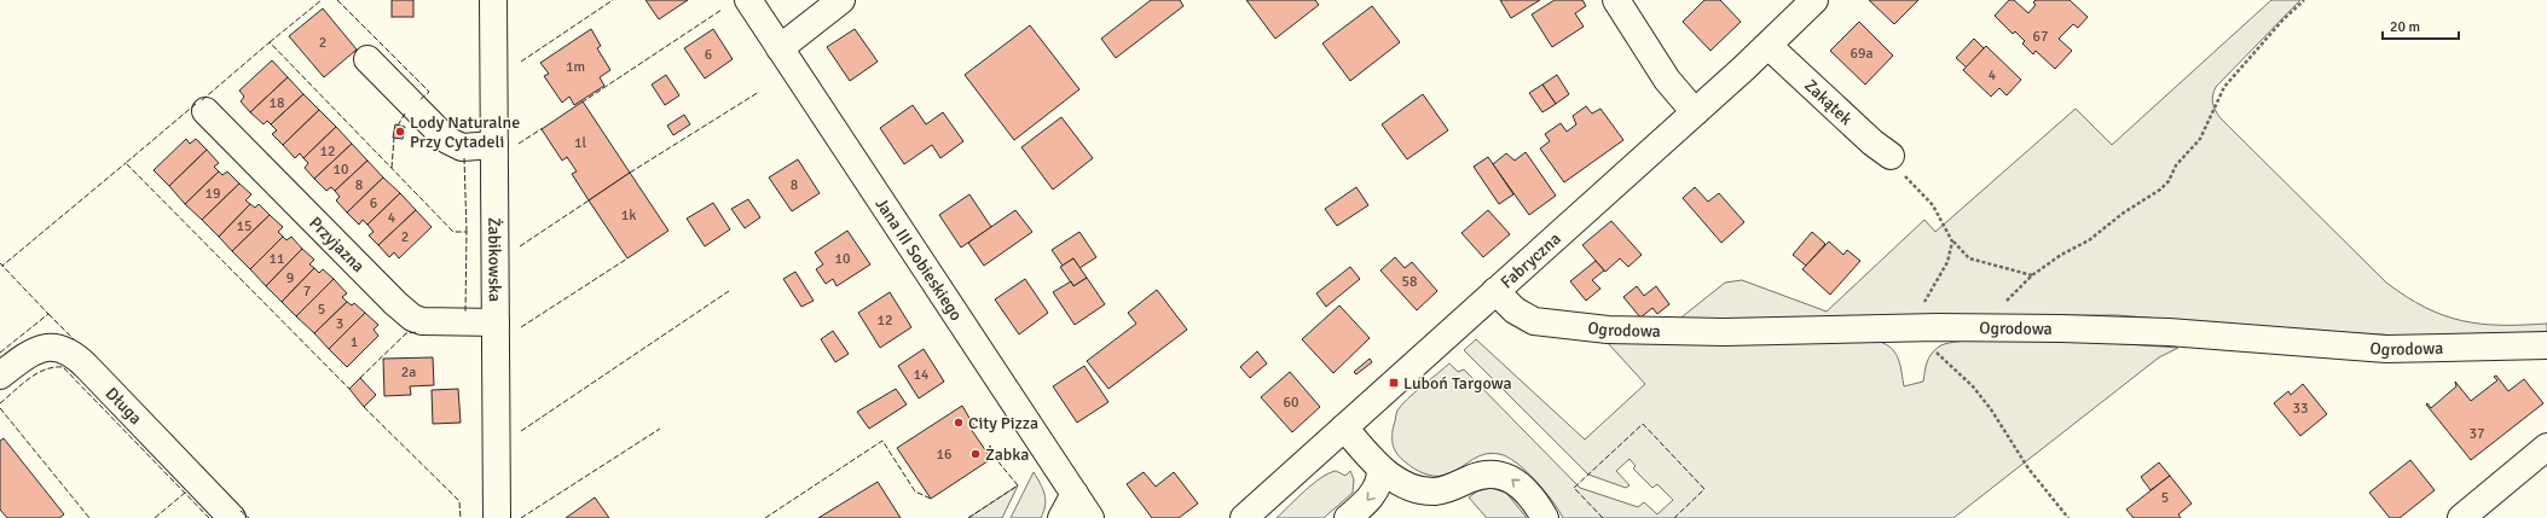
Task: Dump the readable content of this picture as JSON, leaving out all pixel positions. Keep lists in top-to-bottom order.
{
  "streets": {
    "street": [
      "Zakątek",
      "Przyjazna",
      "Żabikowska",
      "Jana III Sobieskiego",
      "Fabryczna",
      "Ogrodowa",
      "Długa"
    ]
  },
  "crossings": [
    ["Zakątek", "Fabryczna"],
    ["Przyjazna", "Żabikowska"],
    ["Fabryczna", "Ogrodowa"]
  ],
  "places": {
    "other": ["Lody Naturalne Przy Cytadeli", "City Pizza", "Żabka"],
    "transit": ["Luboń Targowa"]
  },
  "house_numbers": [
    "67",
    "2",
    "69a",
    "6",
    "1m",
    "4",
    "18",
    "1l",
    "12",
    "10",
    "8",
    "8",
    "19",
    "6",
    "1k",
    "4",
    "15",
    "2",
    "11",
    "10",
    "9",
    "58",
    "7",
    "5",
    "12",
    "3",
    "1",
    "2a",
    "14",
    "60",
    "33",
    "37",
    "16",
    "5"
  ],
  "scale_bar": "20 m"
}
